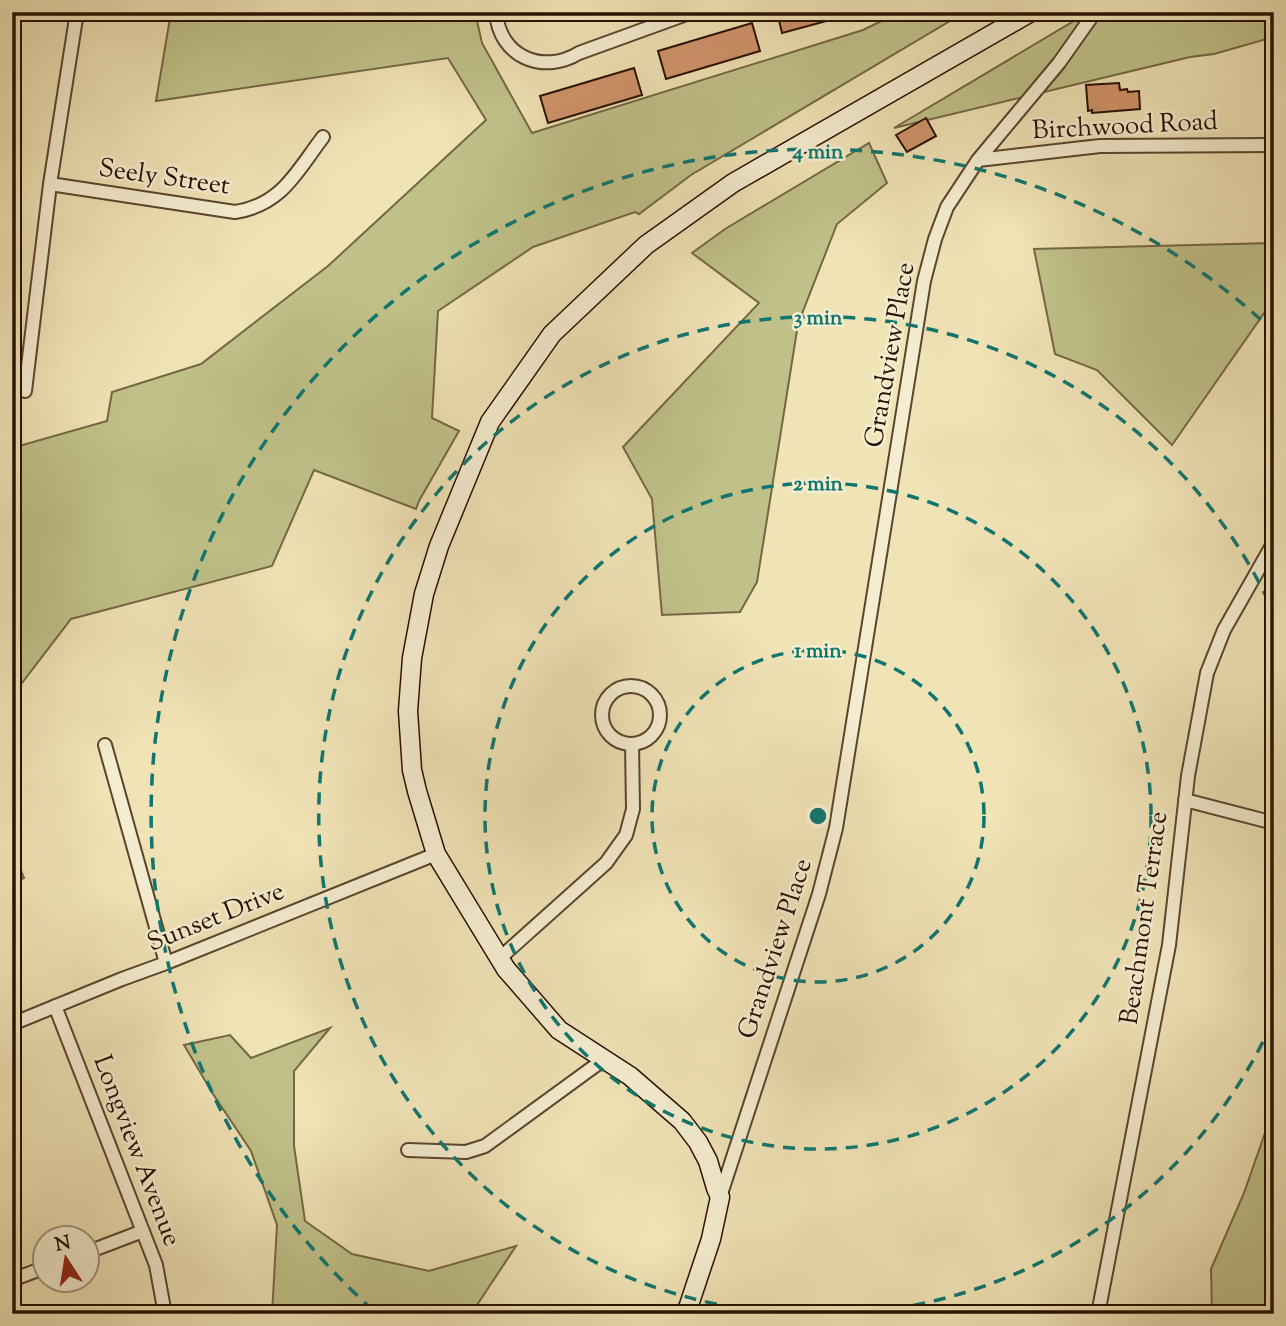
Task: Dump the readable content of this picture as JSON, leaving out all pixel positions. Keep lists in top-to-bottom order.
{
  "streets": {
    "street": [
      "Birchwood Road",
      "Seely Street",
      "Grandview Place",
      "Sunset Drive",
      "Beachmont Terrace",
      "Longview Avenue"
    ]
  },
  "crossings": [
    ["Birchwood Road", "Grandview Place"],
    ["Sunset Drive", "Longview Avenue"]
  ],
  "north": "top",
  "rings": [
    "4 min",
    "3 min",
    "2 min",
    "1 min"
  ]
}
